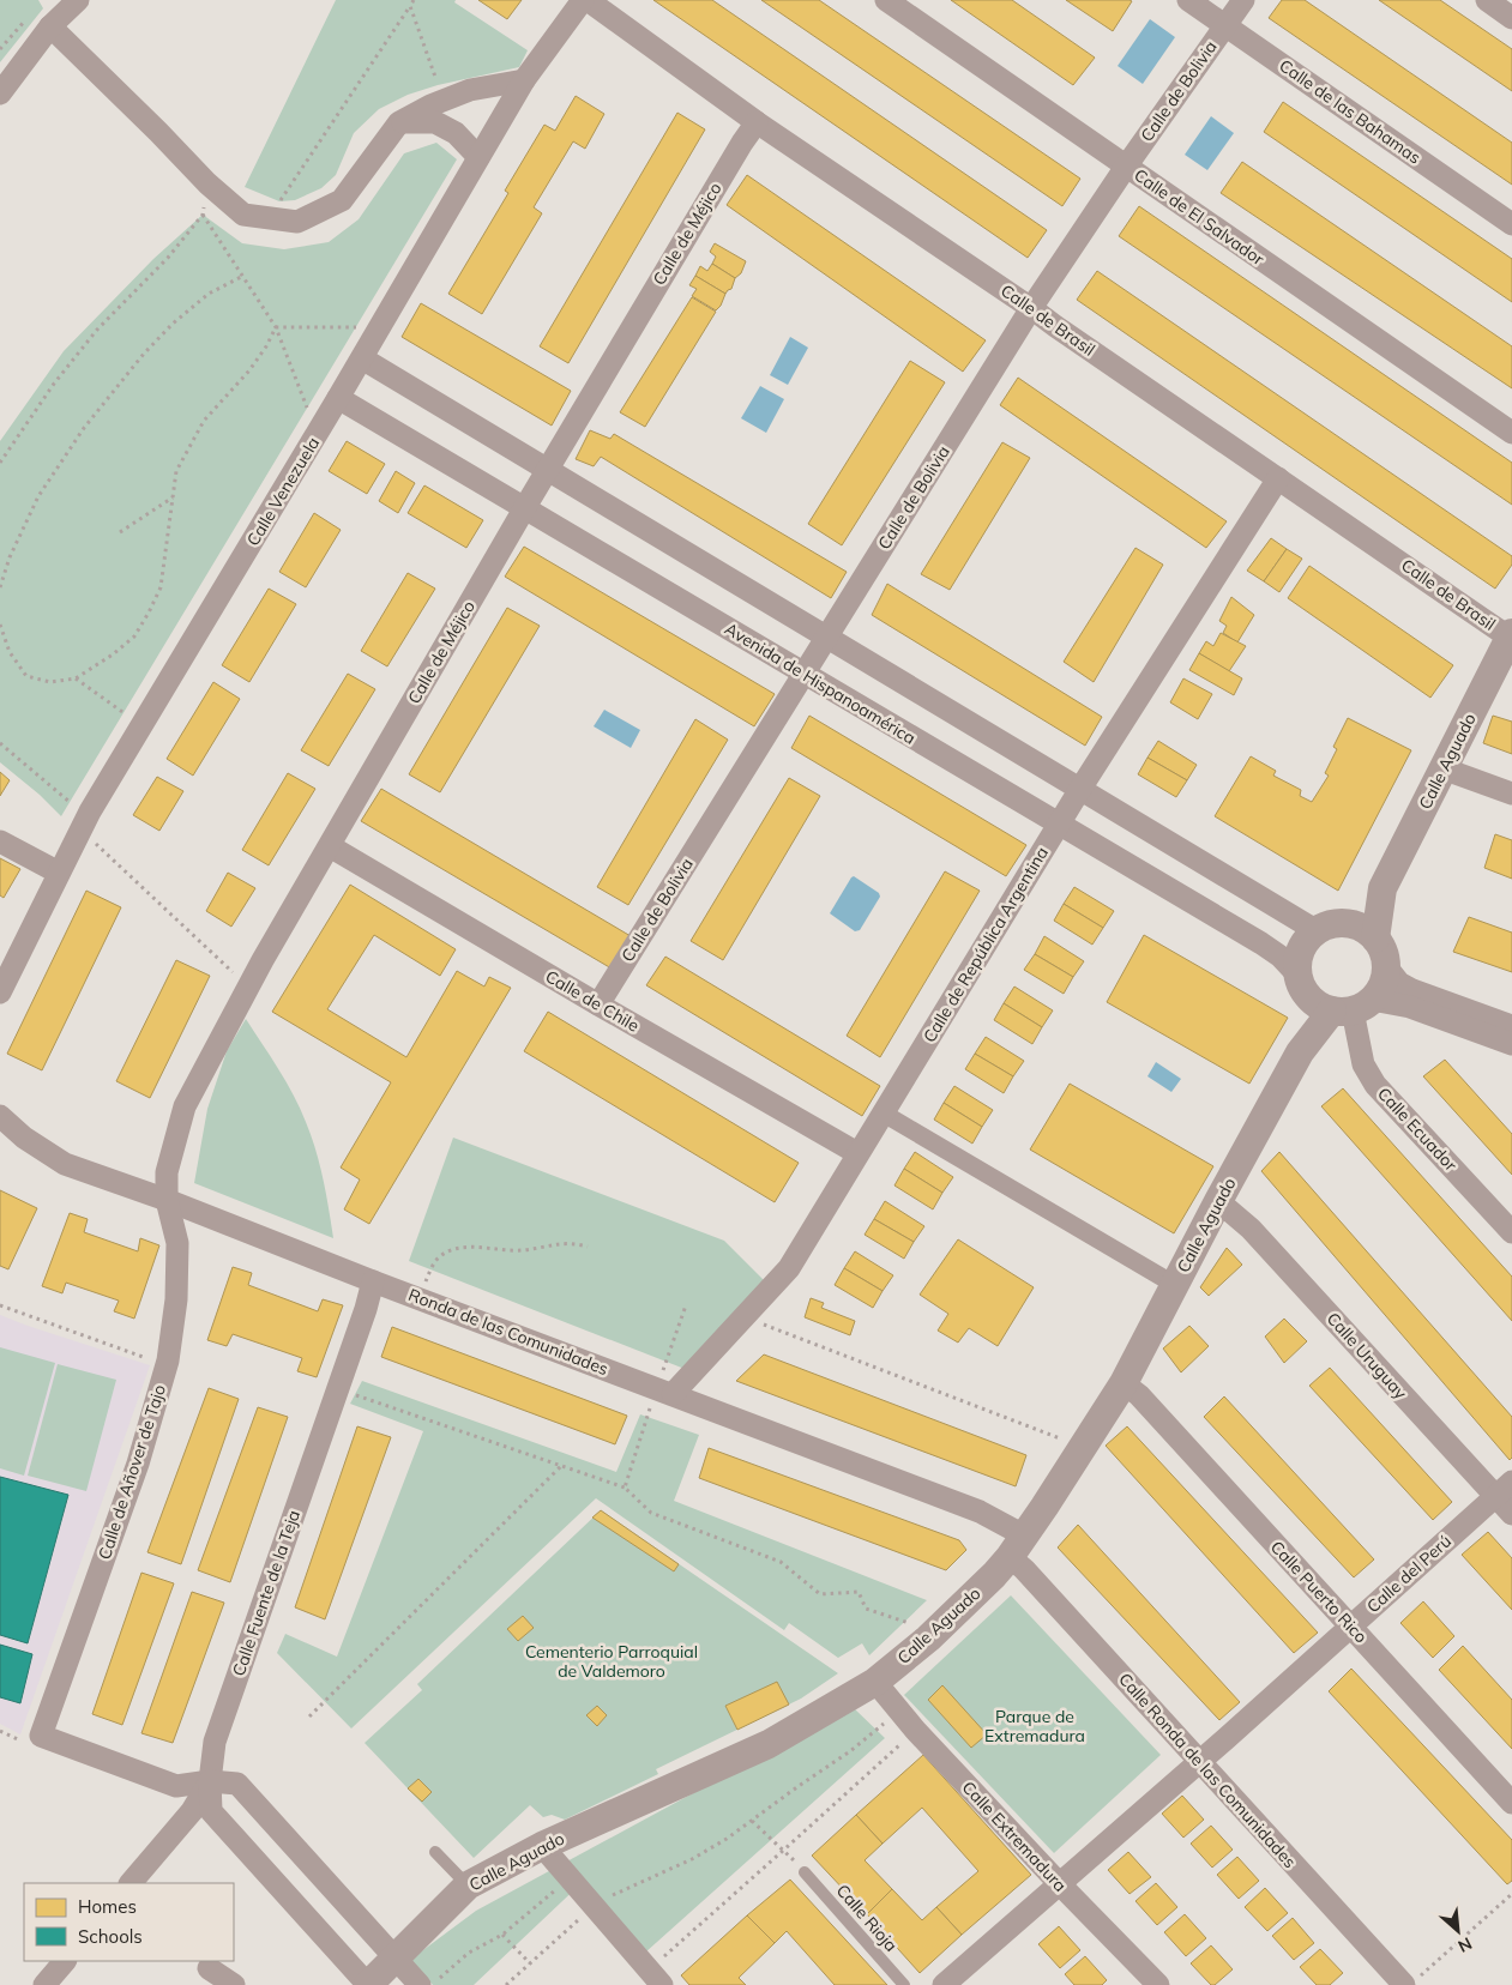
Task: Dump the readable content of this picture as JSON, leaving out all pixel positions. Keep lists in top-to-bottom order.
{
  "streets": {
    "street": [
      "Calle de Bolivia",
      "Calle de las Bahamas",
      "Calle de El Salvador",
      "Calle de Méjico",
      "Calle de Brasil",
      "Calle Venezuela",
      "Avenida de Hispanoamérica",
      "Calle Aguado",
      "Calle de República Argentina",
      "Calle de Chile",
      "Calle Ecuador",
      "Ronda de las Comunidades",
      "Calle Uruguay",
      "Calle de Añover de Tajo",
      "Calle del Perú",
      "Calle Puerto Rico",
      "Calle Fuente de la Teja",
      "Calle Ronda de las Comunidades",
      "Calle Extremadura"
    ],
    "lane": ["Calle Rioja"]
  },
  "crossings": [
    ["Calle de Bolivia", "Calle de las Bahamas"],
    ["Calle de Bolivia", "Calle de El Salvador"],
    ["Calle de Bolivia", "Calle de Brasil"],
    ["Calle de Bolivia", "Avenida de Hispanoamérica"],
    ["Calle de Bolivia", "Calle de Chile"],
    ["Calle de Méjico", "Calle de Brasil"],
    ["Calle de Méjico", "Avenida de Hispanoamérica"],
    ["Calle de Méjico", "Calle de Chile"],
    ["Calle de Méjico", "Ronda de las Comunidades"],
    ["Calle de Méjico", "Calle de Añover de Tajo"],
    ["Calle de Brasil", "Calle Venezuela"],
    ["Calle de Brasil", "Calle Aguado"],
    ["Calle de Brasil", "Calle de República Argentina"],
    ["Calle Venezuela", "Avenida de Hispanoamérica"],
    ["Avenida de Hispanoamérica", "Calle Aguado"],
    ["Avenida de Hispanoamérica", "Calle de República Argentina"],
    ["Avenida de Hispanoamérica", "Calle Ecuador"],
    ["Calle Aguado", "Calle Ecuador"],
    ["Calle Aguado", "Ronda de las Comunidades"],
    ["Calle Aguado", "Calle Uruguay"],
    ["Calle Aguado", "Calle Puerto Rico"],
    ["Calle Aguado", "Calle Ronda de las Comunidades"],
    ["Calle Aguado", "Calle Extremadura"],
    ["Calle de República Argentina", "Calle de Chile"],
    ["Calle de República Argentina", "Ronda de las Comunidades"],
    ["Ronda de las Comunidades", "Calle de Añover de Tajo"],
    ["Ronda de las Comunidades", "Calle Fuente de la Teja"],
    ["Ronda de las Comunidades", "Calle Ronda de las Comunidades"],
    ["Calle Uruguay", "Calle del Perú"],
    ["Calle de Añover de Tajo", "Calle Fuente de la Teja"],
    ["Calle del Perú", "Calle Puerto Rico"],
    ["Calle del Perú", "Calle Ronda de las Comunidades"],
    ["Calle del Perú", "Calle Extremadura"]
  ],
  "parks": ["Cementerio Parroquial de Valdemoro", "Parque de Extremadura"],
  "legend": ["Homes", "Schools"],
  "north": "bottom right"
}
